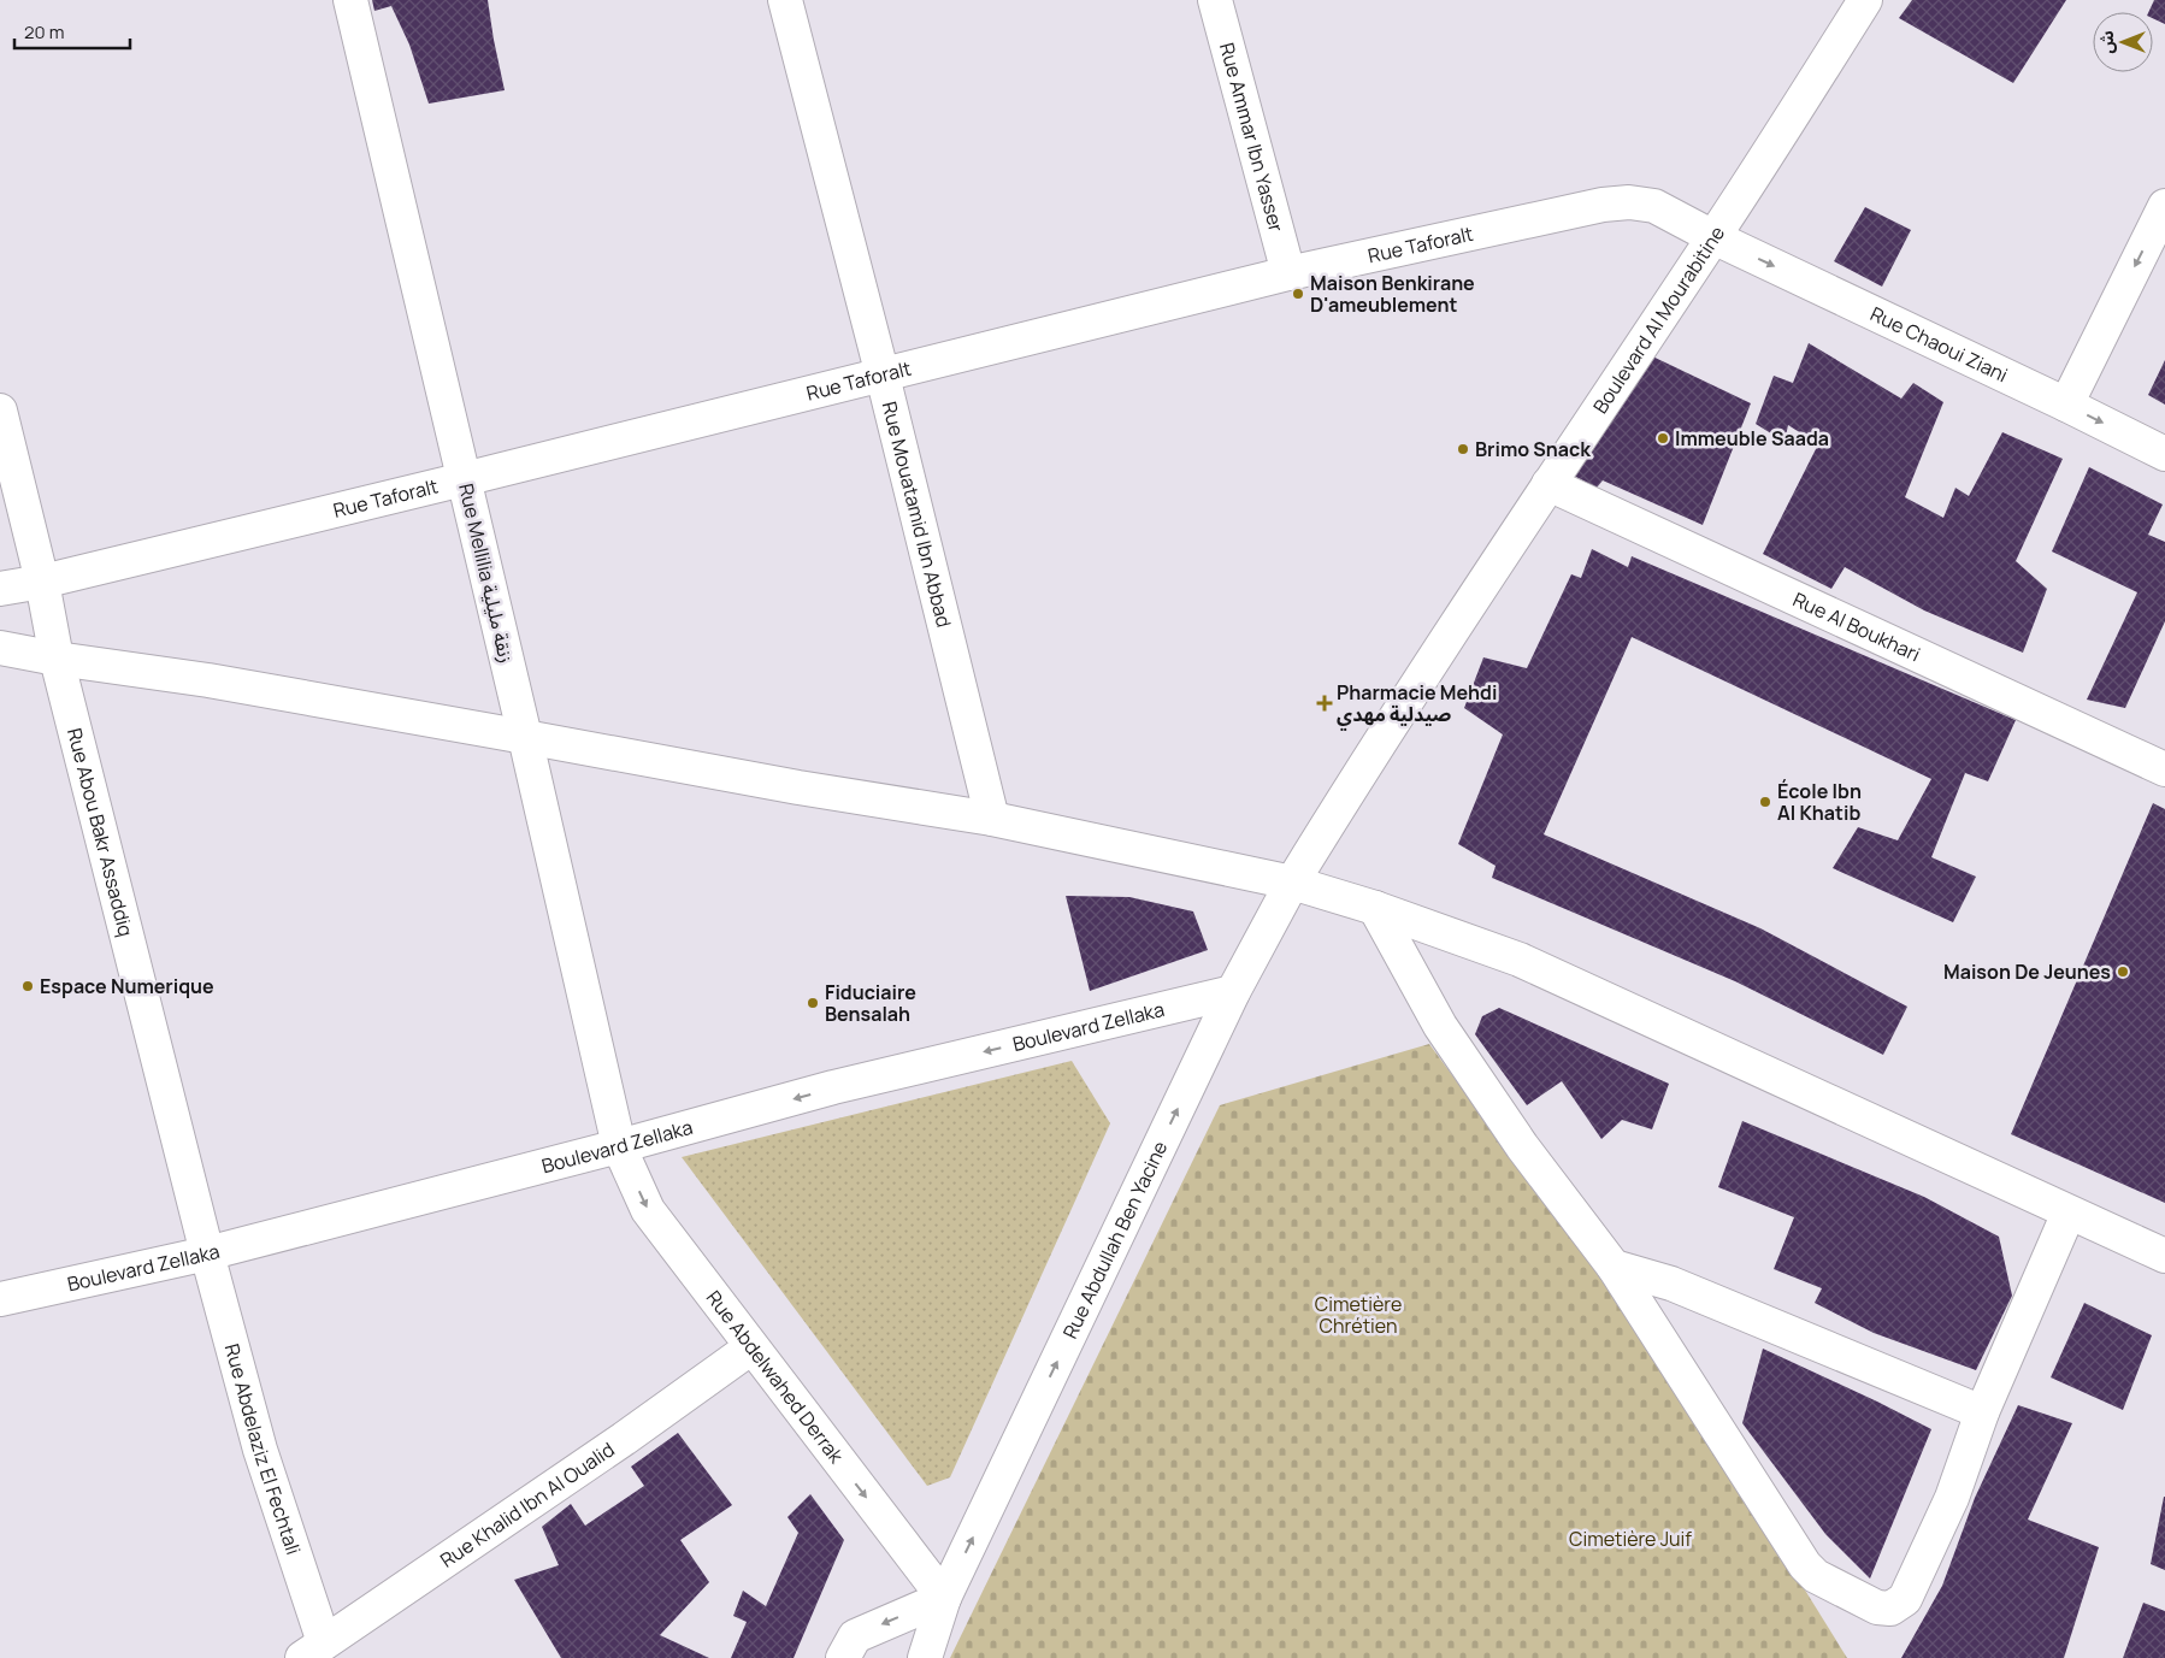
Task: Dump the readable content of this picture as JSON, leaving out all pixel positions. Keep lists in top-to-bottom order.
{
  "streets": {
    "street": [
      "Rue Ammar Ibn Yasser",
      "Rue Taforalt",
      "Boulevard Al Mourabitine",
      "Rue Chaoui Ziani",
      "Rue Mouatamid Ibn Abbad",
      "Rue Mellilia زنقة مليلية",
      "Rue Al Boukhari",
      "Rue Abou Bakr Assaddiq",
      "Boulevard Zellaka",
      "Rue Abdullah Ben Yacine",
      "Rue Abdelwahed Derrak",
      "Rue Abdelaziz El Fechtali",
      "Rue Khalid Ibn Al Oualid"
    ]
  },
  "crossings": [
    ["Rue Ammar Ibn Yasser", "Rue Taforalt"],
    ["Rue Taforalt", "Boulevard Al Mourabitine"],
    ["Rue Taforalt", "Rue Chaoui Ziani"],
    ["Rue Taforalt", "Rue Mouatamid Ibn Abbad"],
    ["Rue Taforalt", "Rue Mellilia زنقة مليلية"],
    ["Rue Taforalt", "Rue Abou Bakr Assaddiq"],
    ["Boulevard Al Mourabitine", "Rue Chaoui Ziani"],
    ["Boulevard Al Mourabitine", "Rue Al Boukhari"],
    ["Boulevard Al Mourabitine", "Rue Abdullah Ben Yacine"],
    ["Rue Mellilia زنقة مليلية", "Boulevard Zellaka"],
    ["Rue Mellilia زنقة مليلية", "Rue Abdelwahed Derrak"],
    ["Rue Abou Bakr Assaddiq", "Boulevard Zellaka"],
    ["Rue Abou Bakr Assaddiq", "Rue Abdelaziz El Fechtali"],
    ["Boulevard Zellaka", "Rue Abdullah Ben Yacine"],
    ["Boulevard Zellaka", "Rue Abdelwahed Derrak"],
    ["Boulevard Zellaka", "Rue Abdelaziz El Fechtali"],
    ["Rue Abdullah Ben Yacine", "Rue Abdelwahed Derrak"],
    ["Rue Abdelwahed Derrak", "Rue Khalid Ibn Al Oualid"],
    ["Rue Abdelaziz El Fechtali", "Rue Khalid Ibn Al Oualid"]
  ],
  "one_way": [
    "Rue Chaoui Ziani",
    "Boulevard Zellaka",
    "Rue Abdullah Ben Yacine",
    "Rue Abdelwahed Derrak"
  ],
  "parks": ["Cimetière Chrétien", "Cimetière Juif"],
  "places": {
    "other": [
      "Maison Benkirane D'ameublement",
      "Immeuble Saada",
      "Brimo Snack",
      "École Ibn Al Khatib",
      "Maison De Jeunes",
      "Espace Numerique",
      "Fiduciaire Bensalah"
    ],
    "health": ["Pharmacie Mehdi صيدلية مهدي"]
  },
  "scale_bar": "20 m",
  "north": "left"
}
